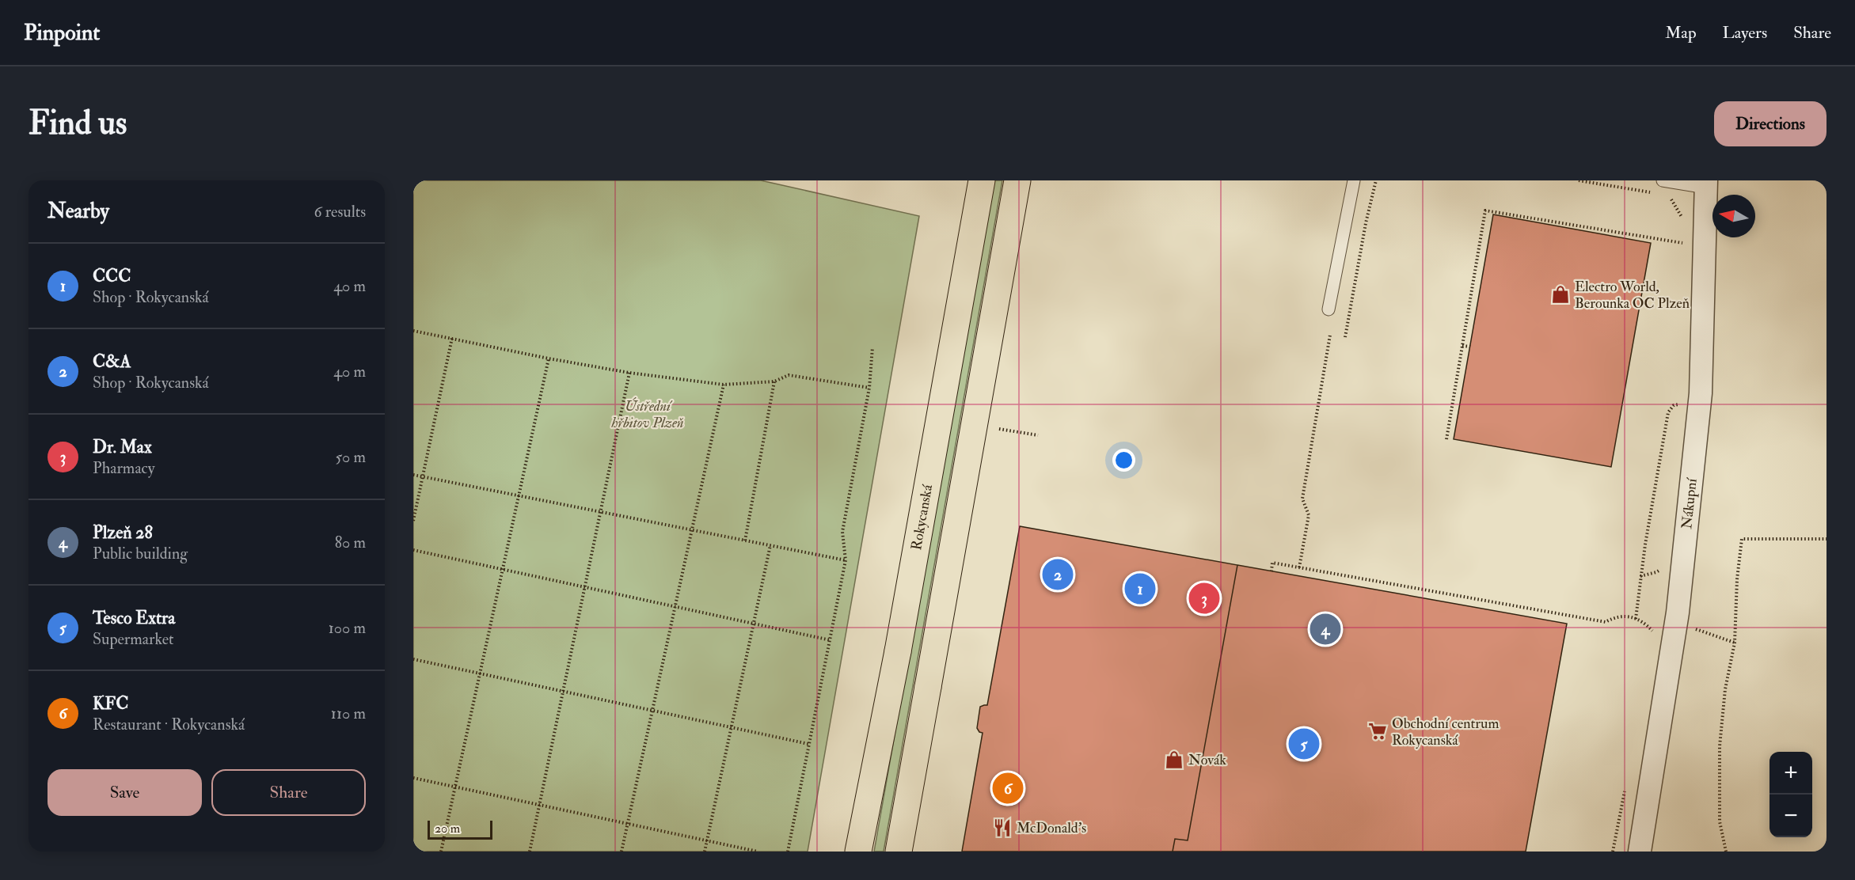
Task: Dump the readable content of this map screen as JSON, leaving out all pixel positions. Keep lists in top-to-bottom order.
{
  "streets": {
    "main road": ["Rokycanská"],
    "street": ["Nákupní"]
  },
  "parks": ["Ústřední hřbitov Plzeň"],
  "places": {
    "shop": ["Electro World, Berounka OC Plzeň", "Novák"],
    "supermarket": ["Obchodní centrum Rokycanská"],
    "restaurant": ["McDonald's"]
  },
  "scale_bar": "20 m",
  "north": "left",
  "page": {
    "header": "Pinpoint",
    "nav": ["Map", "Layers", "Share"],
    "buttons": [
      "Directions",
      ["Save", "Share"]
    ],
    "title": "Find us",
    "heading": ["Nearby", "6 results"],
    "list": [
      {
        "mark": "1",
        "name": "CCC",
        "note": "Shop · Rokycanská",
        "value": "40 m"
      },
      {
        "mark": "2",
        "name": "C&A",
        "note": "Shop · Rokycanská",
        "value": "40 m"
      },
      {
        "mark": "3",
        "name": "Dr. Max",
        "note": "Pharmacy",
        "value": "50 m"
      },
      {
        "mark": "4",
        "name": "Plzeň 28",
        "note": "Public building",
        "value": "80 m"
      },
      {
        "mark": "5",
        "name": "Tesco Extra",
        "note": "Supermarket",
        "value": "100 m"
      },
      {
        "mark": "6",
        "name": "KFC",
        "note": "Restaurant · Rokycanská",
        "value": "110 m"
      }
    ],
    "pins": [
      "2",
      "1",
      "3",
      "4",
      "5",
      "6"
    ],
    "map_buttons": ["+", "−"],
    "scale": "20 m"
  }
}
